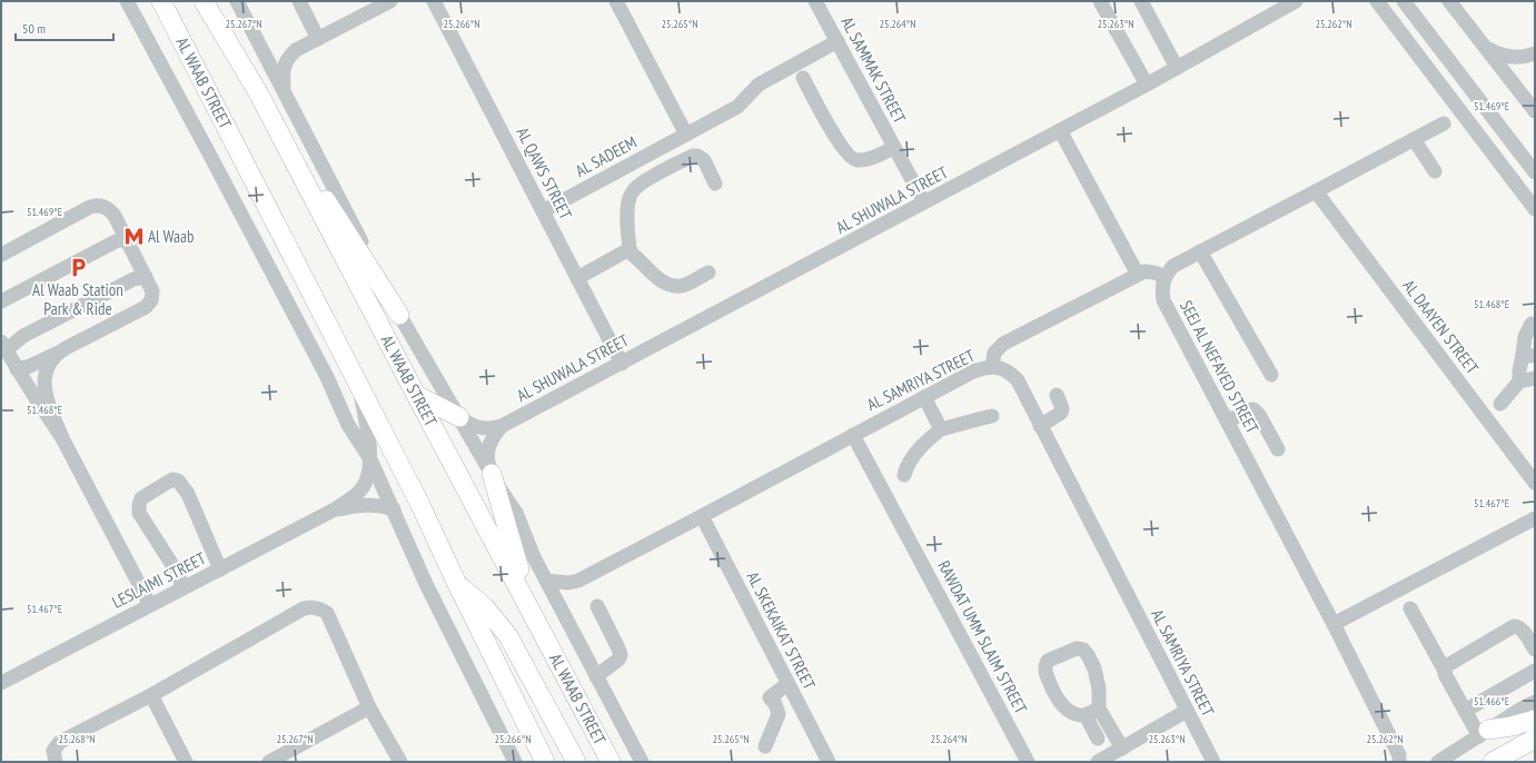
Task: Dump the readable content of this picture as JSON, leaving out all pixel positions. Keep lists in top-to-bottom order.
{
  "streets": {
    "main road": ["AL WAAB STREET"],
    "street": [
      "AL SAMMAK STREET",
      "AL SADEEM",
      "AL QAWS STREET",
      "AL SHUWALA STREET",
      "AL DAAYEN STREET",
      "SEEJ AL NEFAYED STREET",
      "AL SAMRIYA STREET",
      "LESLAIMI STREET",
      "AL SKEKAIKAT STREET",
      "RAWDAT UMM SLAIM STREET"
    ]
  },
  "crossings": [
    ["AL SAMMAK STREET", "AL SADEEM"],
    ["AL SAMMAK STREET", "AL SHUWALA STREET"],
    ["AL WAAB STREET", "AL SHUWALA STREET"],
    ["AL WAAB STREET", "AL SAMRIYA STREET"],
    ["AL WAAB STREET", "LESLAIMI STREET"],
    ["AL SADEEM", "AL QAWS STREET"],
    ["AL QAWS STREET", "AL SHUWALA STREET"],
    ["AL SAMRIYA STREET", "AL SKEKAIKAT STREET"],
    ["AL SAMRIYA STREET", "RAWDAT UMM SLAIM STREET"]
  ],
  "places": {
    "metro station": ["Al Waab"],
    "parking": ["Al Waab Station Park & Ride"]
  },
  "scale_bar": "50 m",
  "coordinates": [
    "25.267°N",
    "25.266°N",
    "25.265°N",
    "25.264°N",
    "25.263°N",
    "25.262°N",
    "51.469°E",
    "51.468°E",
    "51.467°E",
    "51.466°E",
    "25.268°N"
  ]
}
